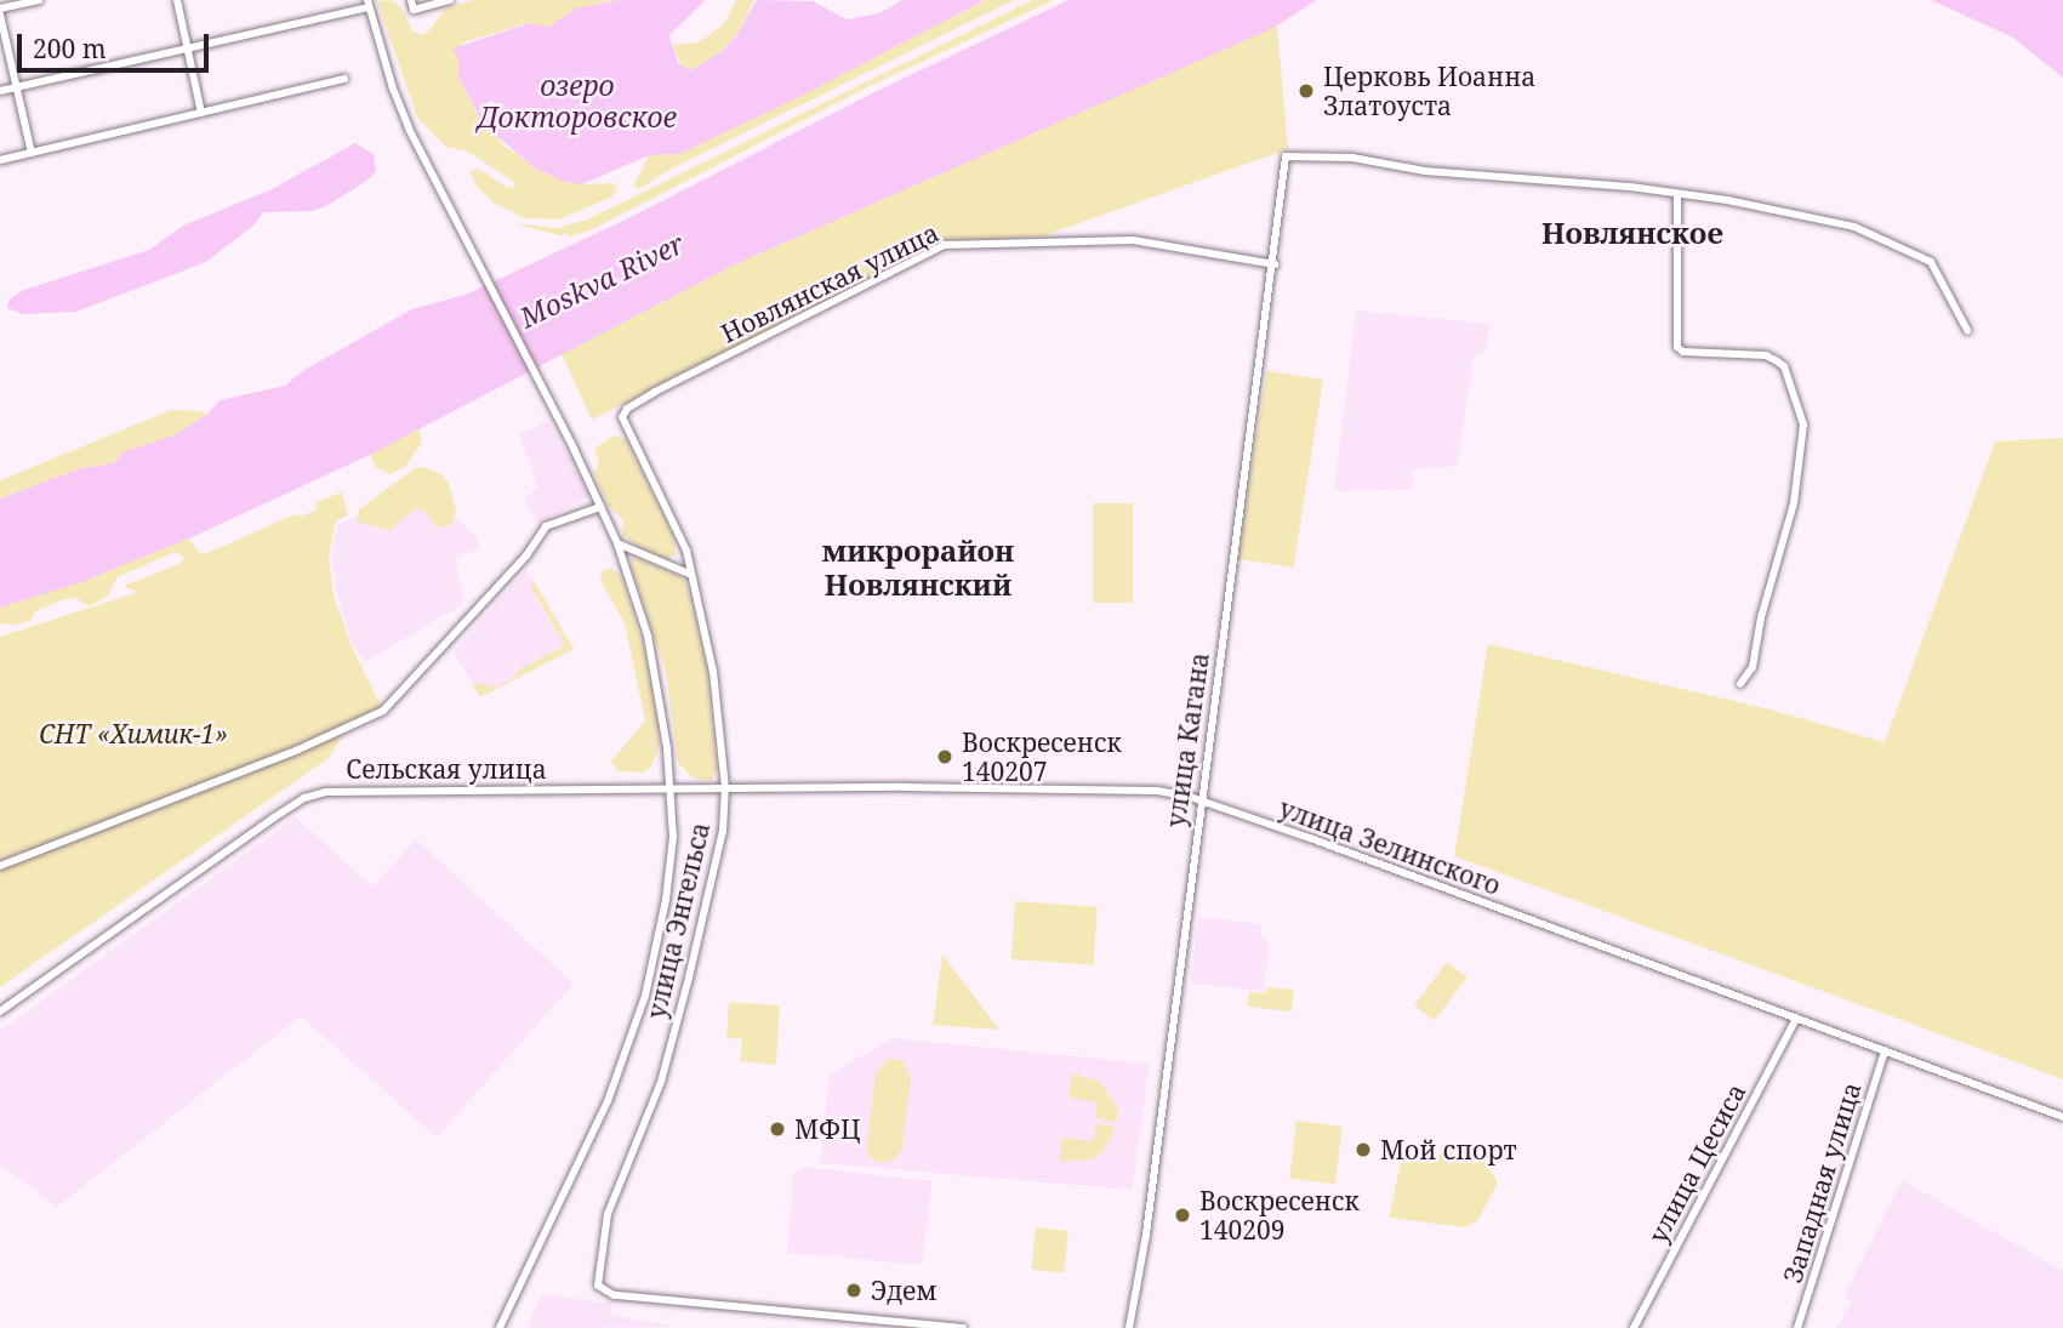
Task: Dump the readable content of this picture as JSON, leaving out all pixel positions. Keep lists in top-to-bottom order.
{
  "streets": {
    "street": [
      "Новлянская улица",
      "улица Кагана",
      "Сельская улица",
      "улица Зелинского",
      "улица Энгельса",
      "улица Цесиса",
      "Западная улица"
    ]
  },
  "crossings": [
    ["Новлянская улица", "улица Кагана"],
    ["Новлянская улица", "улица Энгельса"],
    ["улица Кагана", "улица Зелинского"],
    ["Сельская улица", "улица Зелинского"],
    ["улица Зелинского", "улица Энгельса"],
    ["улица Зелинского", "улица Цесиса"],
    ["улица Зелинского", "Западная улица"]
  ],
  "districts": ["Новлянское", "микрорайон Новлянский"],
  "water": ["озеро Докторовское", "Moskva River"],
  "parks": ["СНТ «Химик-1»"],
  "places": [
    "Церковь Иоанна Златоуста",
    "Воскресенск 140207",
    "МФЦ",
    "Мой спорт",
    "Воскресенск 140209",
    "Эдем"
  ],
  "scale_bar": "200 m"
}
